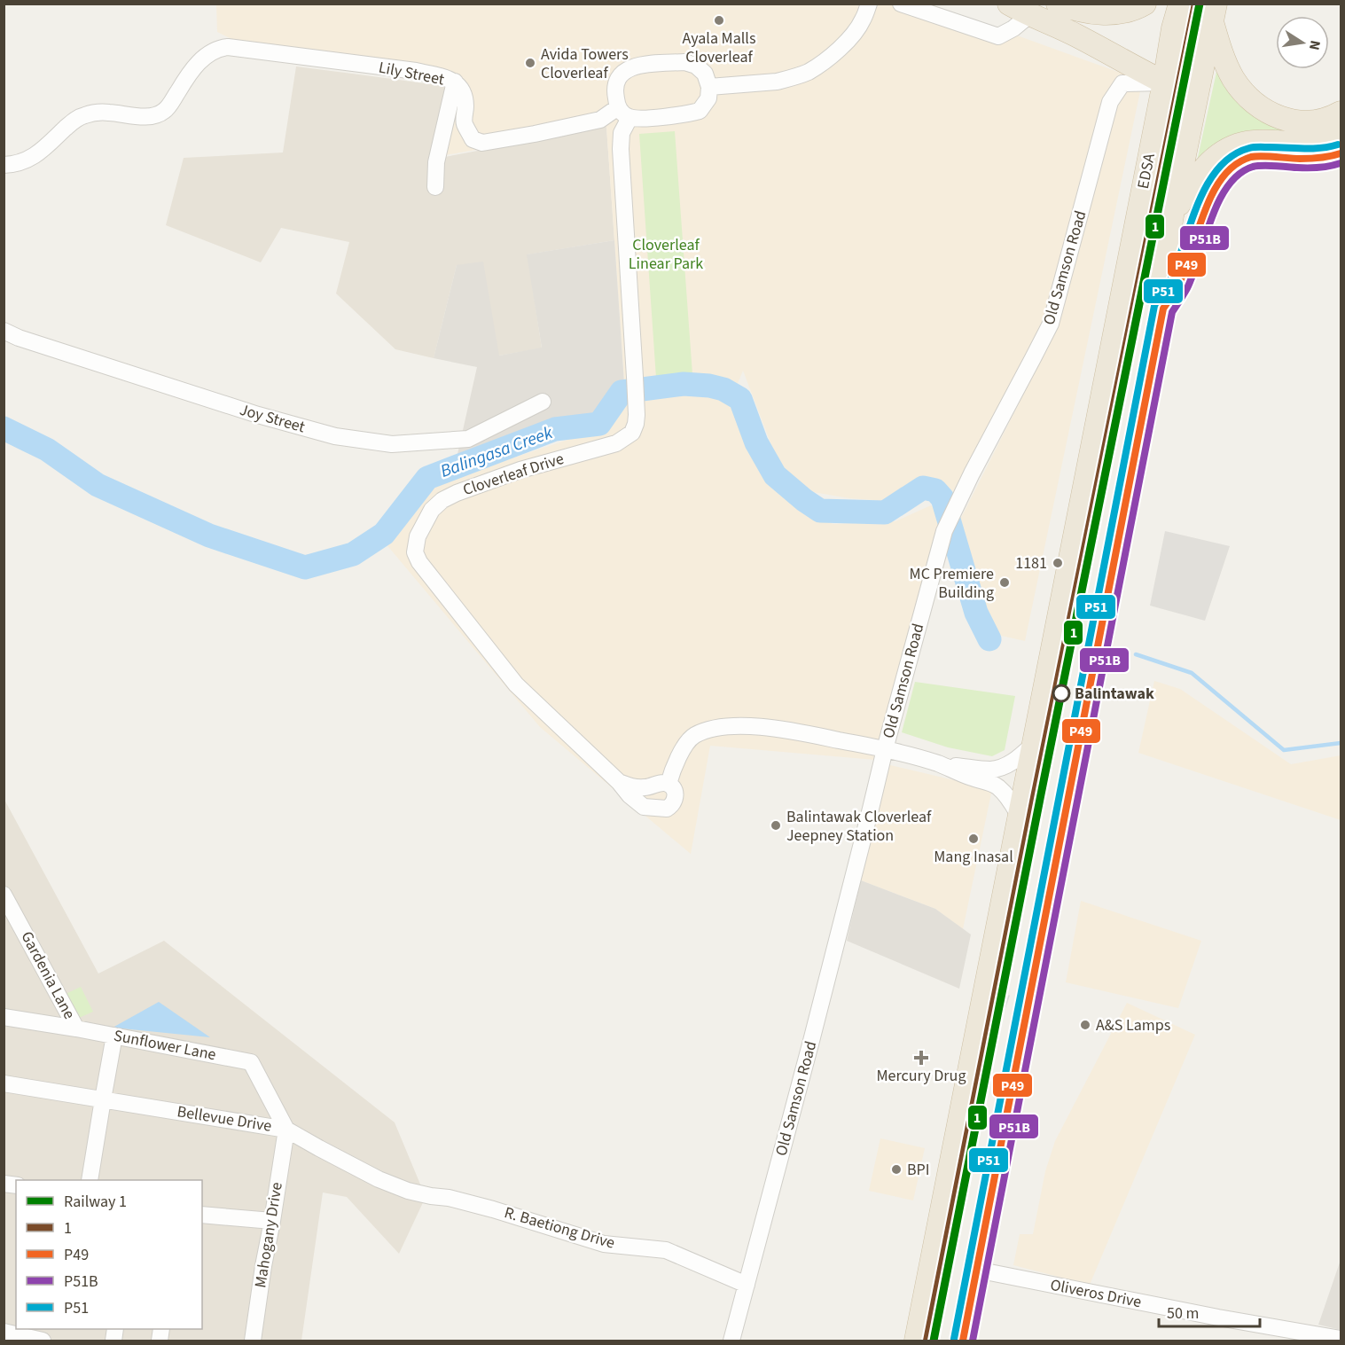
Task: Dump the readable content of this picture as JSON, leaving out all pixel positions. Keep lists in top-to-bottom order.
{
  "streets": {
    "highway": ["EDSA"],
    "street": [
      "Lily Street",
      "Old Samson Road",
      "Joy Street",
      "Cloverleaf Drive",
      "Gardenia Lane",
      "Sunflower Lane",
      "Bellevue Drive",
      "R. Baetiong Drive",
      "Mahogany Drive",
      "Oliveros Drive"
    ]
  },
  "crossings": [
    ["Lily Street", "Cloverleaf Drive"],
    ["EDSA", "Old Samson Road"],
    ["Old Samson Road", "R. Baetiong Drive"],
    ["Gardenia Lane", "Sunflower Lane"],
    ["Sunflower Lane", "Bellevue Drive"],
    ["Sunflower Lane", "Mahogany Drive"],
    ["Bellevue Drive", "R. Baetiong Drive"],
    ["Bellevue Drive", "Mahogany Drive"]
  ],
  "water": ["Balingasa Creek"],
  "parks": ["Cloverleaf Linear Park"],
  "places": {
    "other": [
      "Ayala Malls Cloverleaf",
      "Avida Towers Cloverleaf",
      "1181",
      "MC Premiere Building",
      "Balintawak",
      "Balintawak Cloverleaf Jeepney Station",
      "Mang Inasal",
      "A&S Lamps",
      "BPI"
    ],
    "health": ["Mercury Drug"]
  },
  "lines": [
    "rail line 1",
    "transit line 1",
    "transit line P51",
    "transit line P49",
    "transit line P51B"
  ],
  "legend": [
    "Railway 1",
    "1",
    "P49",
    "P51B",
    "P51"
  ],
  "scale_bar": "50 m",
  "north": "right"
}
